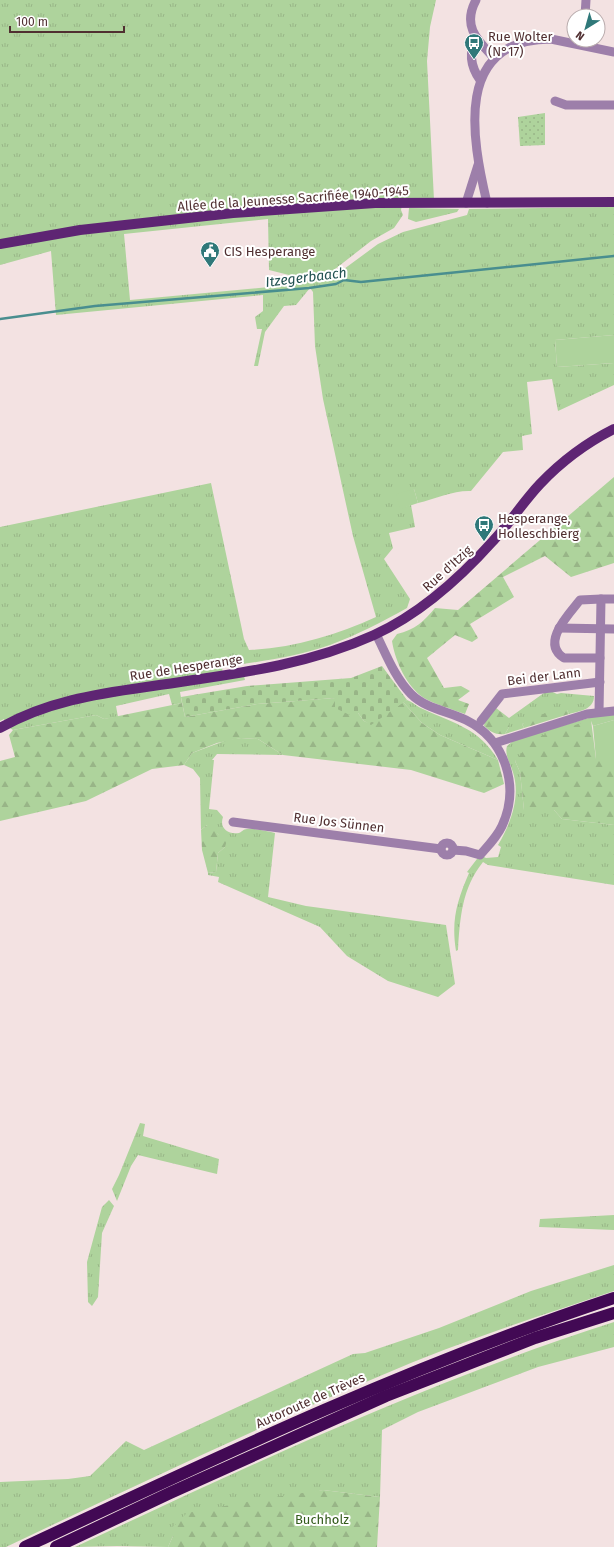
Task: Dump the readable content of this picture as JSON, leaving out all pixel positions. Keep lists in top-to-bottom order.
{
  "streets": {
    "highway": ["Autoroute de Trèves"],
    "main road": ["Allée de la Jeunesse Sacrifiée 1940-1945", "Rue d'Itzig", "Rue de Hesperange"],
    "street": ["Bei der Lann", "Rue Jos Sünnen"]
  },
  "crossings": [
    ["Rue d'Itzig", "Rue de Hesperange"]
  ],
  "water": ["Itzegerbaach"],
  "parks": ["Buchholz"],
  "places": {
    "bus stop": ["Rue Wolter (N°17)", "Hesperange, Holleschbierg"],
    "public building": ["CIS Hesperange"]
  },
  "scale_bar": "100 m",
  "north": "bottom left"
}
